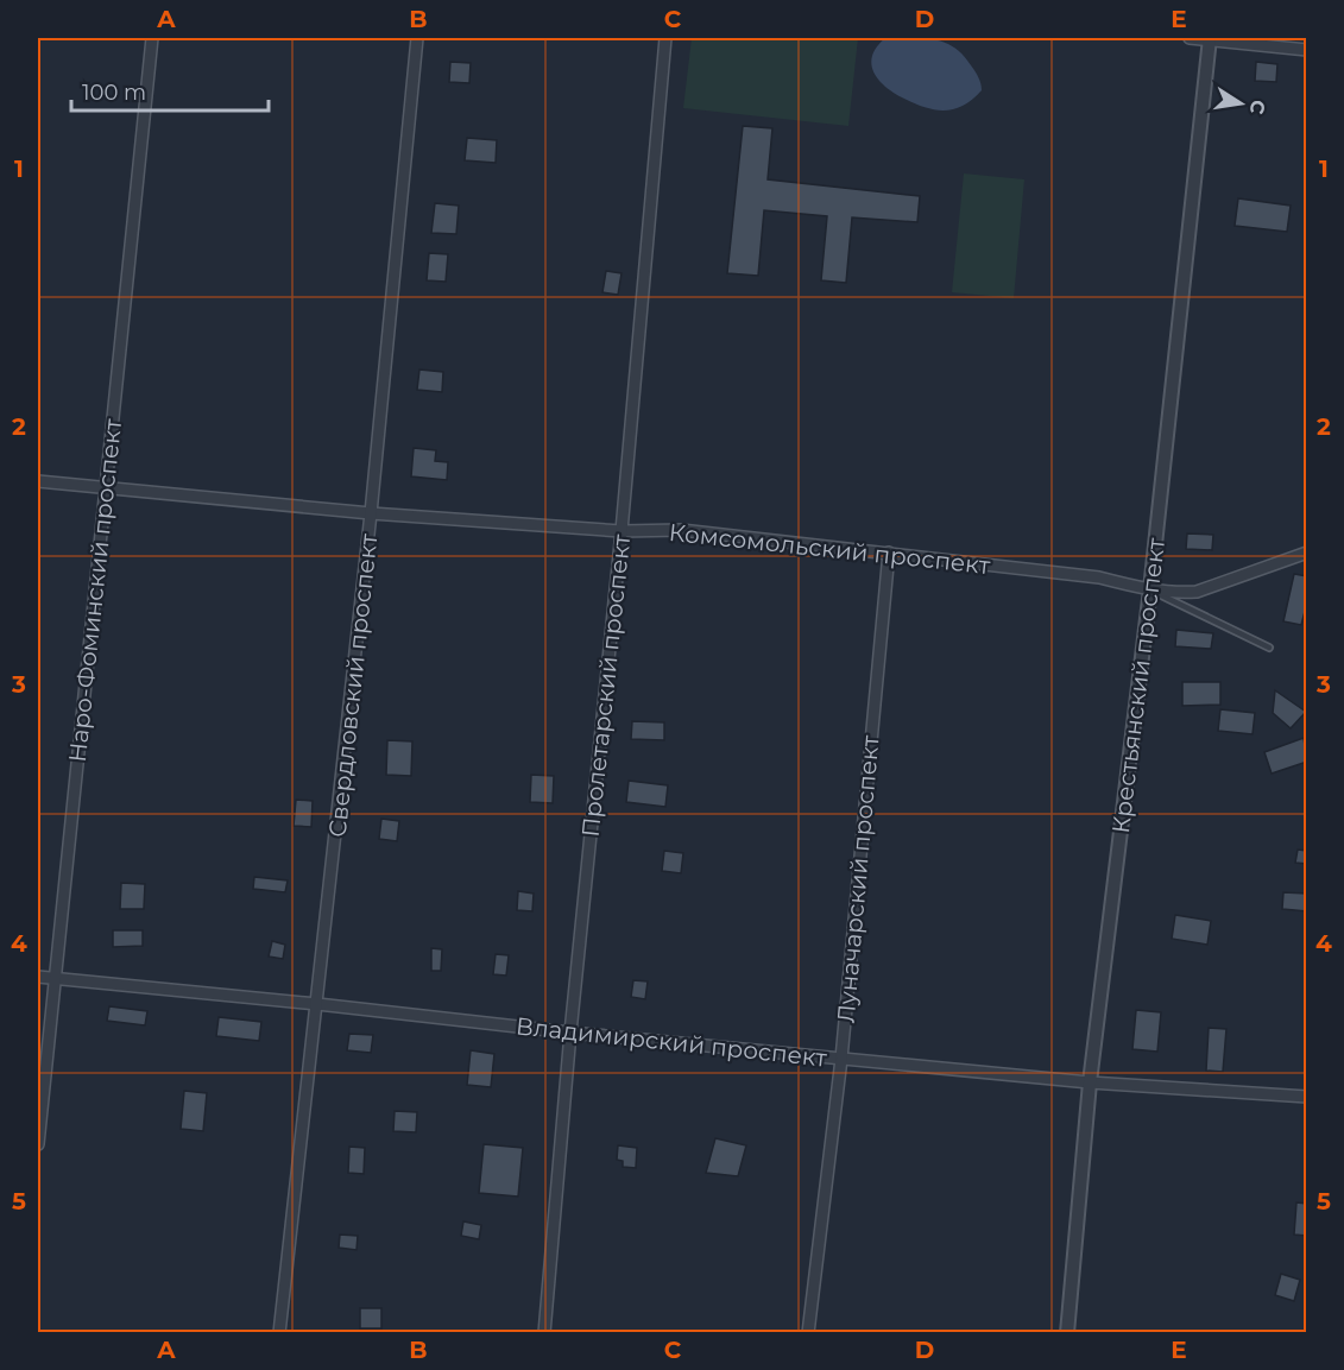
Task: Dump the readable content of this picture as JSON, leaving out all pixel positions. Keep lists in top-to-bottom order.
{
  "streets": {
    "street": [
      "Комсомольский проспект",
      "Наро-Фоминский проспект",
      "Свердловский проспект",
      "Пролетарский проспект",
      "Крестьянский проспект",
      "Луначарский проспект",
      "Владимирский проспект"
    ]
  },
  "crossings": [
    ["Комсомольский проспект", "Наро-Фоминский проспект"],
    ["Комсомольский проспект", "Свердловский проспект"],
    ["Комсомольский проспект", "Пролетарский проспект"],
    ["Комсомольский проспект", "Крестьянский проспект"],
    ["Комсомольский проспект", "Луначарский проспект"],
    ["Наро-Фоминский проспект", "Владимирский проспект"],
    ["Свердловский проспект", "Владимирский проспект"],
    ["Пролетарский проспект", "Владимирский проспект"],
    ["Крестьянский проспект", "Владимирский проспект"],
    ["Луначарский проспект", "Владимирский проспект"]
  ],
  "scale_bar": "100 m",
  "north": "right",
  "grid": {
    "columns": [
      "A",
      "B",
      "C",
      "D",
      "E"
    ],
    "rows": [
      "1",
      "2",
      "3",
      "4",
      "5"
    ]
  }
}
